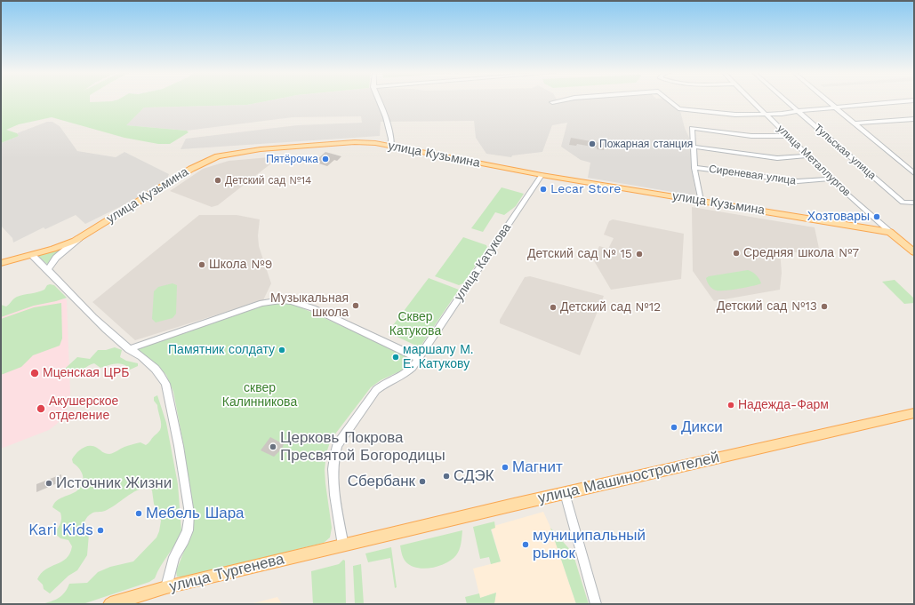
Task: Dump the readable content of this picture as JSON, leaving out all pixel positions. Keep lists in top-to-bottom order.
{
  "streets": {
    "main road": ["улица Кузьмина", "улица Машиностроителей", "улица Тургенева"],
    "street": [
      "Тульская улица",
      "улица Металлургов",
      "Сиреневая улица",
      "улица Катукова"
    ]
  },
  "crossings": [
    ["улица Кузьмина", "улица Металлургов"],
    ["улица Кузьмина", "улица Катукова"],
    ["улица Металлургов", "Сиреневая улица"],
    ["улица Катукова", "улица Машиностроителей"],
    ["улица Катукова", "улица Тургенева"],
    ["улица Машиностроителей", "улица Тургенева"]
  ],
  "parks": ["Сквер Катукова", "сквер Калинникова"],
  "places": [
    "Пожарная станция",
    "Пятёрочка",
    "Детский сад №14",
    "Lecar Store",
    "Хозтовары",
    "Средняя школа №7",
    "Детский сад № 15",
    "Школа №9",
    "Музыкальная школа",
    "Детский сад №13",
    "Детский сад №12",
    "Памятник солдату",
    "маршалу М. Е. Катукову",
    "Мценская ЦРБ",
    "Надежда-Фарм",
    "Акушерское отделение",
    "Дикси",
    "Церковь Покрова Пресвятой Богородицы",
    "Магнит",
    "СДЭК",
    "Сбербанк",
    "Источник Жизни",
    "Мебель Шара",
    "Kari Kids",
    "муниципальный рынок"
  ]
}
